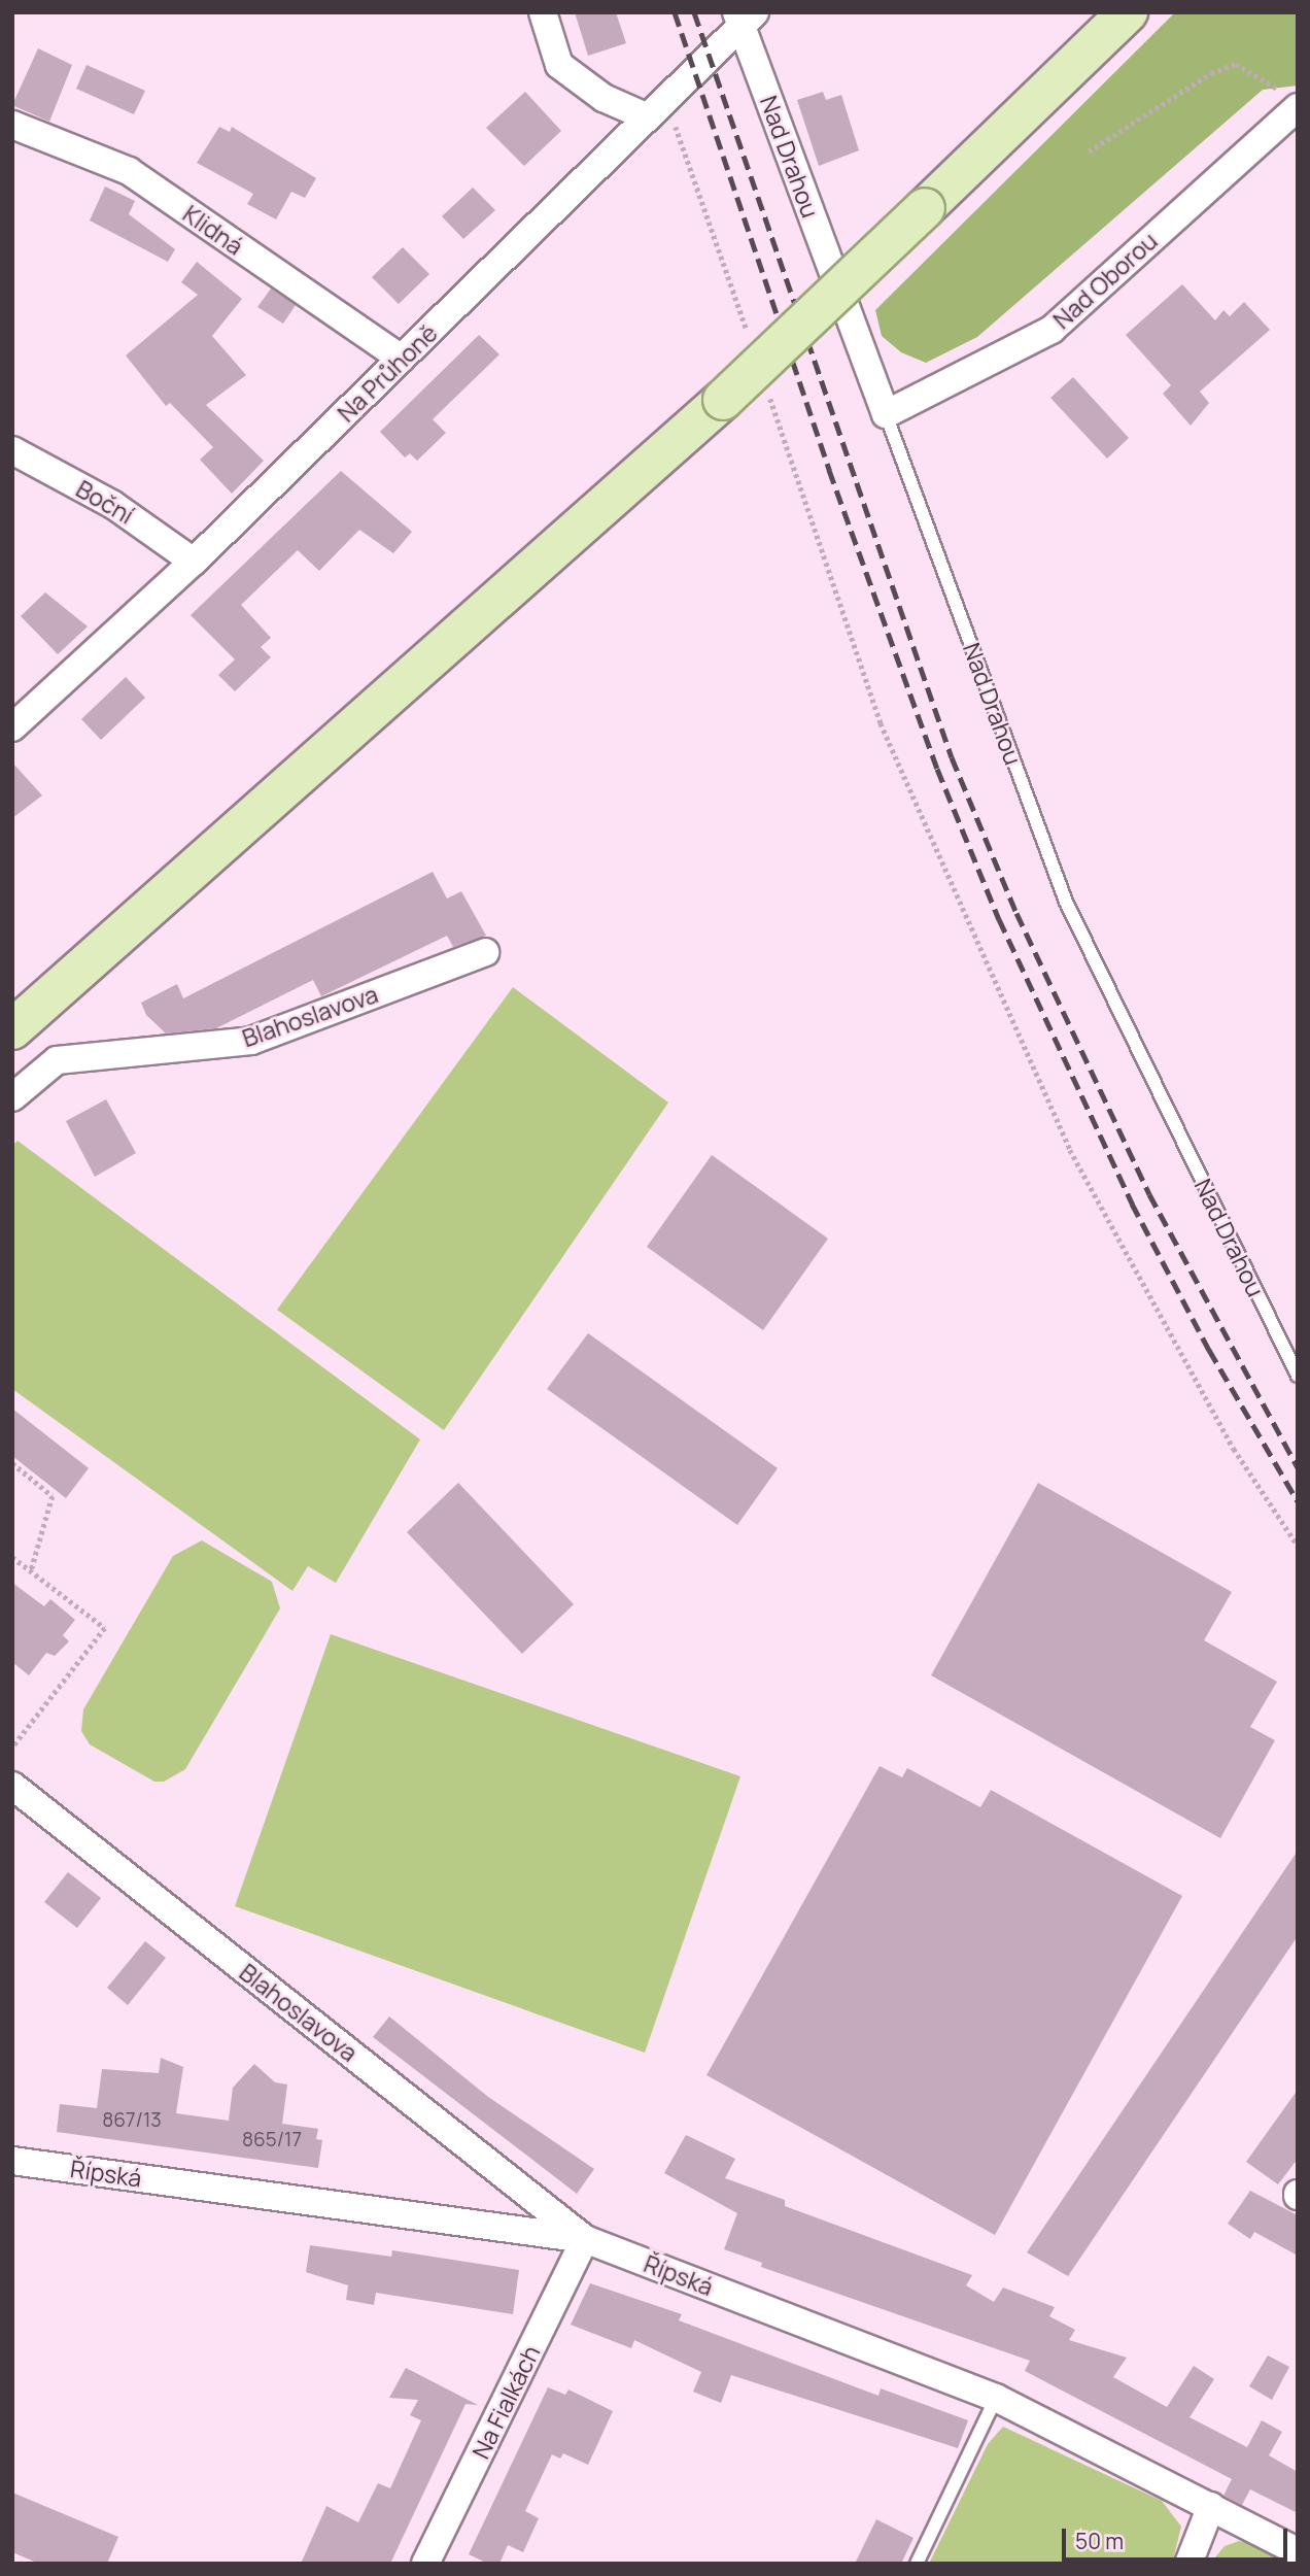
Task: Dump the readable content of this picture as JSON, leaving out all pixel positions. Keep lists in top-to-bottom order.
{
  "streets": {
    "street": [
      "Nad Drahou",
      "Klidná",
      "Nad Oborou",
      "Na Průhoně",
      "Boční",
      "Blahoslavova",
      "Řípská",
      "Na Fialkách"
    ]
  },
  "crossings": [
    ["Nad Drahou", "Nad Oborou"],
    ["Nad Drahou", "Na Průhoně"],
    ["Klidná", "Na Průhoně"],
    ["Na Průhoně", "Boční"],
    ["Blahoslavova", "Řípská"],
    ["Blahoslavova", "Na Fialkách"],
    ["Řípská", "Na Fialkách"]
  ],
  "house_numbers": ["867/13", "865/17"],
  "scale_bar": "50 m"
}
